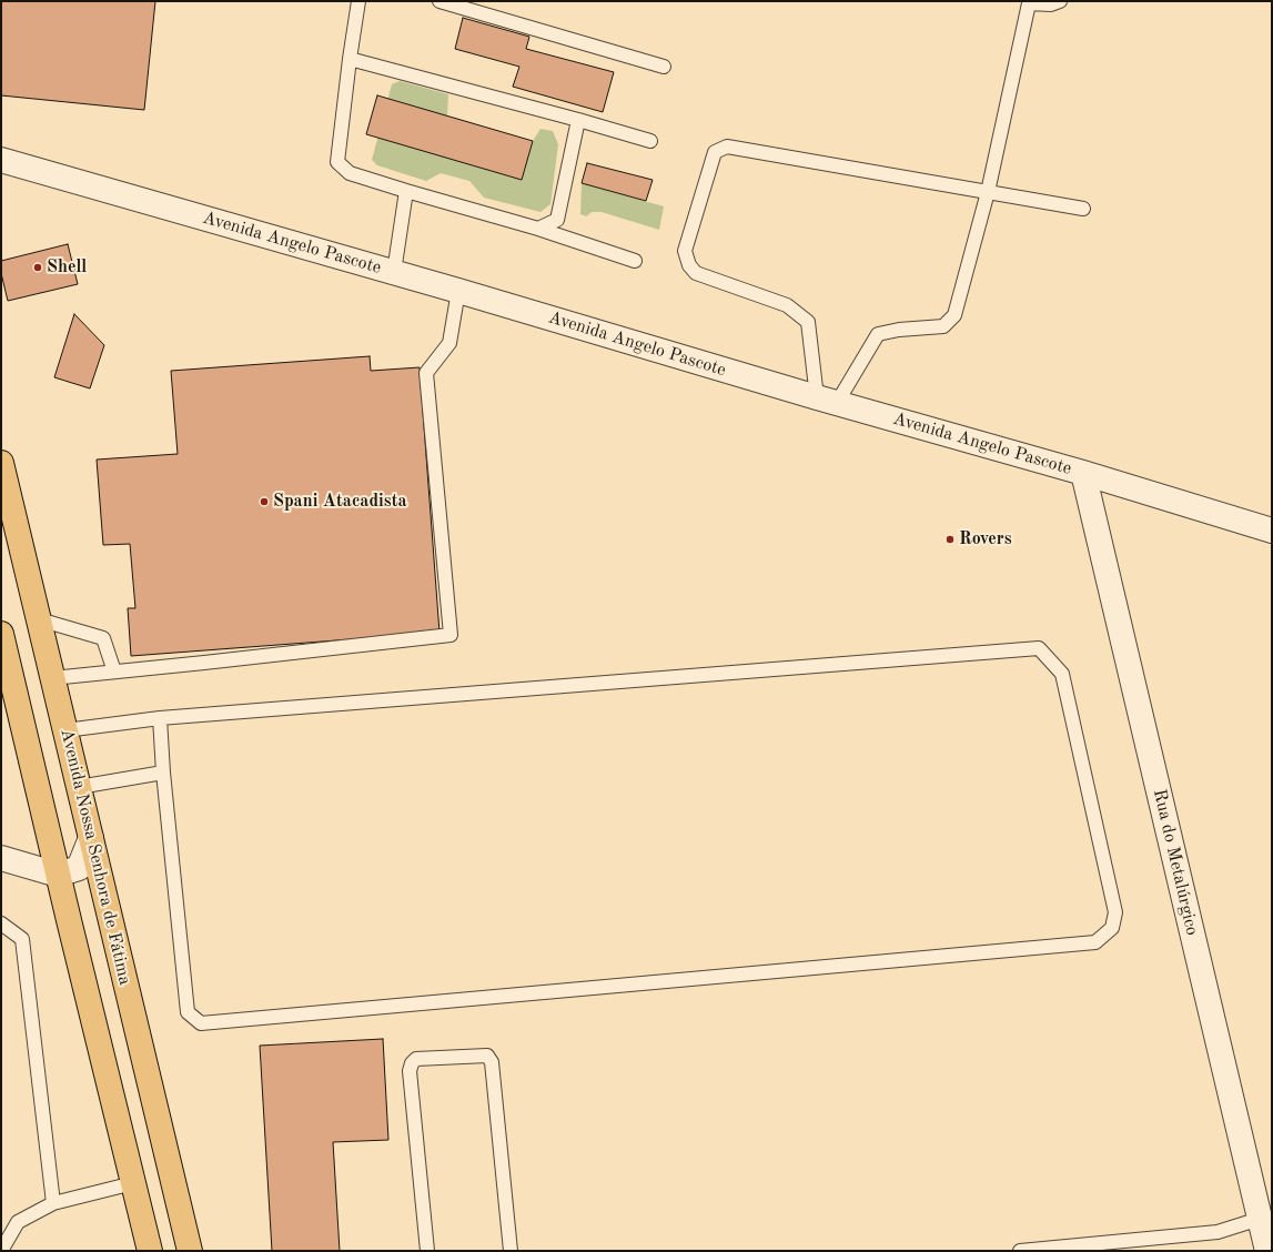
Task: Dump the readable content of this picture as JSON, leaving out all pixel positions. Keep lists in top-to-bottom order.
{
  "streets": {
    "main road": ["Avenida Nossa Senhora de Fátima"],
    "street": ["Avenida Angelo Pascote", "Rua do Metalúrgico"]
  },
  "crossings": [
    ["Avenida Angelo Pascote", "Rua do Metalúrgico"]
  ],
  "places": ["Shell", "Spani Atacadista", "Rovers"]
}
